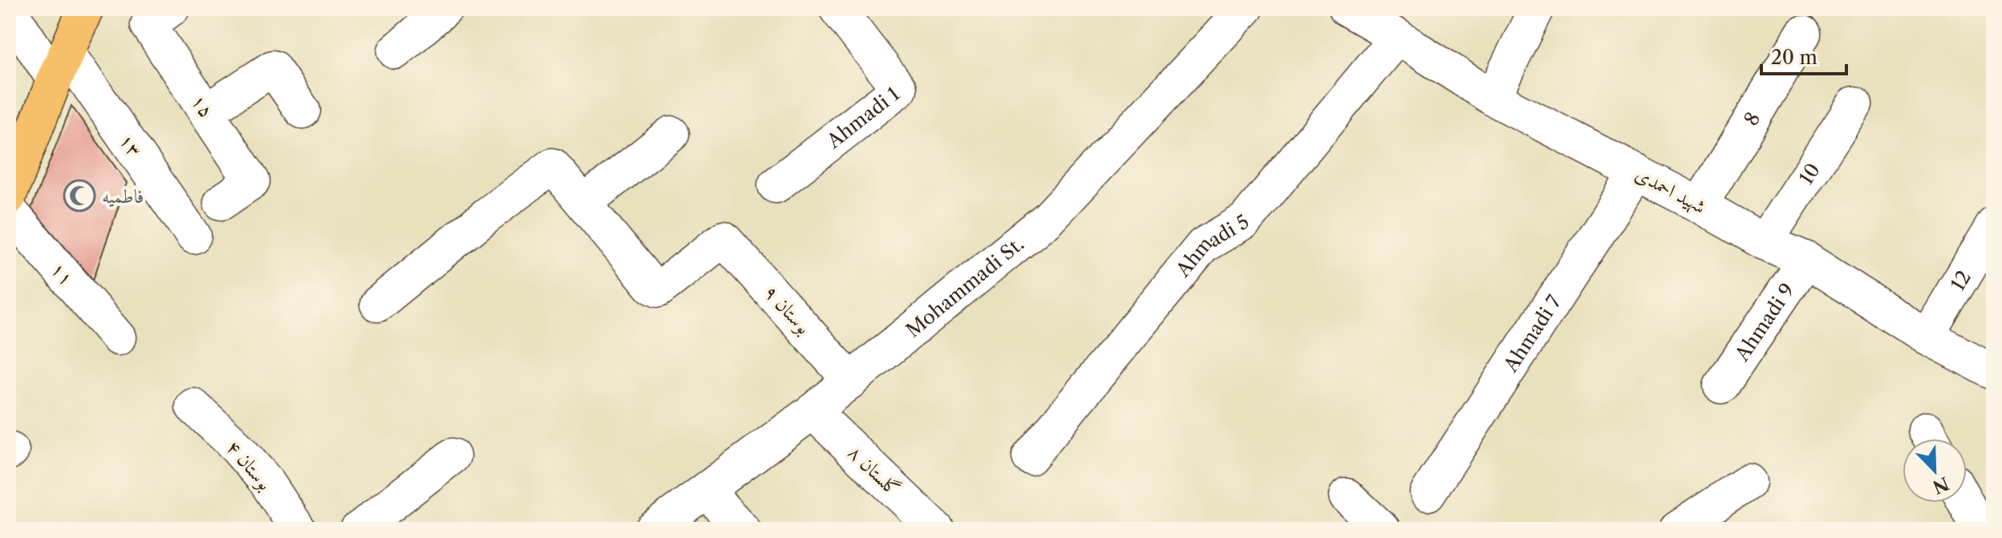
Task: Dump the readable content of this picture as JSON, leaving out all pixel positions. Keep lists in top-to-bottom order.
{
  "streets": {
    "street": [
      "۱۵",
      "Ahmadi 1",
      "8",
      "۱۳",
      "10",
      "شهید احمدی",
      "Ahmadi 5",
      "۱۱",
      "12",
      "Mohammadi St.",
      "بوستان ۹",
      "Ahmadi 9",
      "Ahmadi 7",
      "بوستان ۴",
      "گلستان ۸"
    ]
  },
  "crossings": [
    ["8", "شهید احمدی"],
    ["10", "شهید احمدی"],
    ["شهید احمدی", "Ahmadi 5"],
    ["شهید احمدی", "12"],
    ["شهید احمدی", "Ahmadi 9"],
    ["شهید احمدی", "Ahmadi 7"],
    ["Mohammadi St.", "بوستان ۹"],
    ["Mohammadi St.", "گلستان ۸"]
  ],
  "places": {
    "mosque": ["فاطمیه"]
  },
  "scale_bar": "20 m",
  "north": "bottom right"
}
